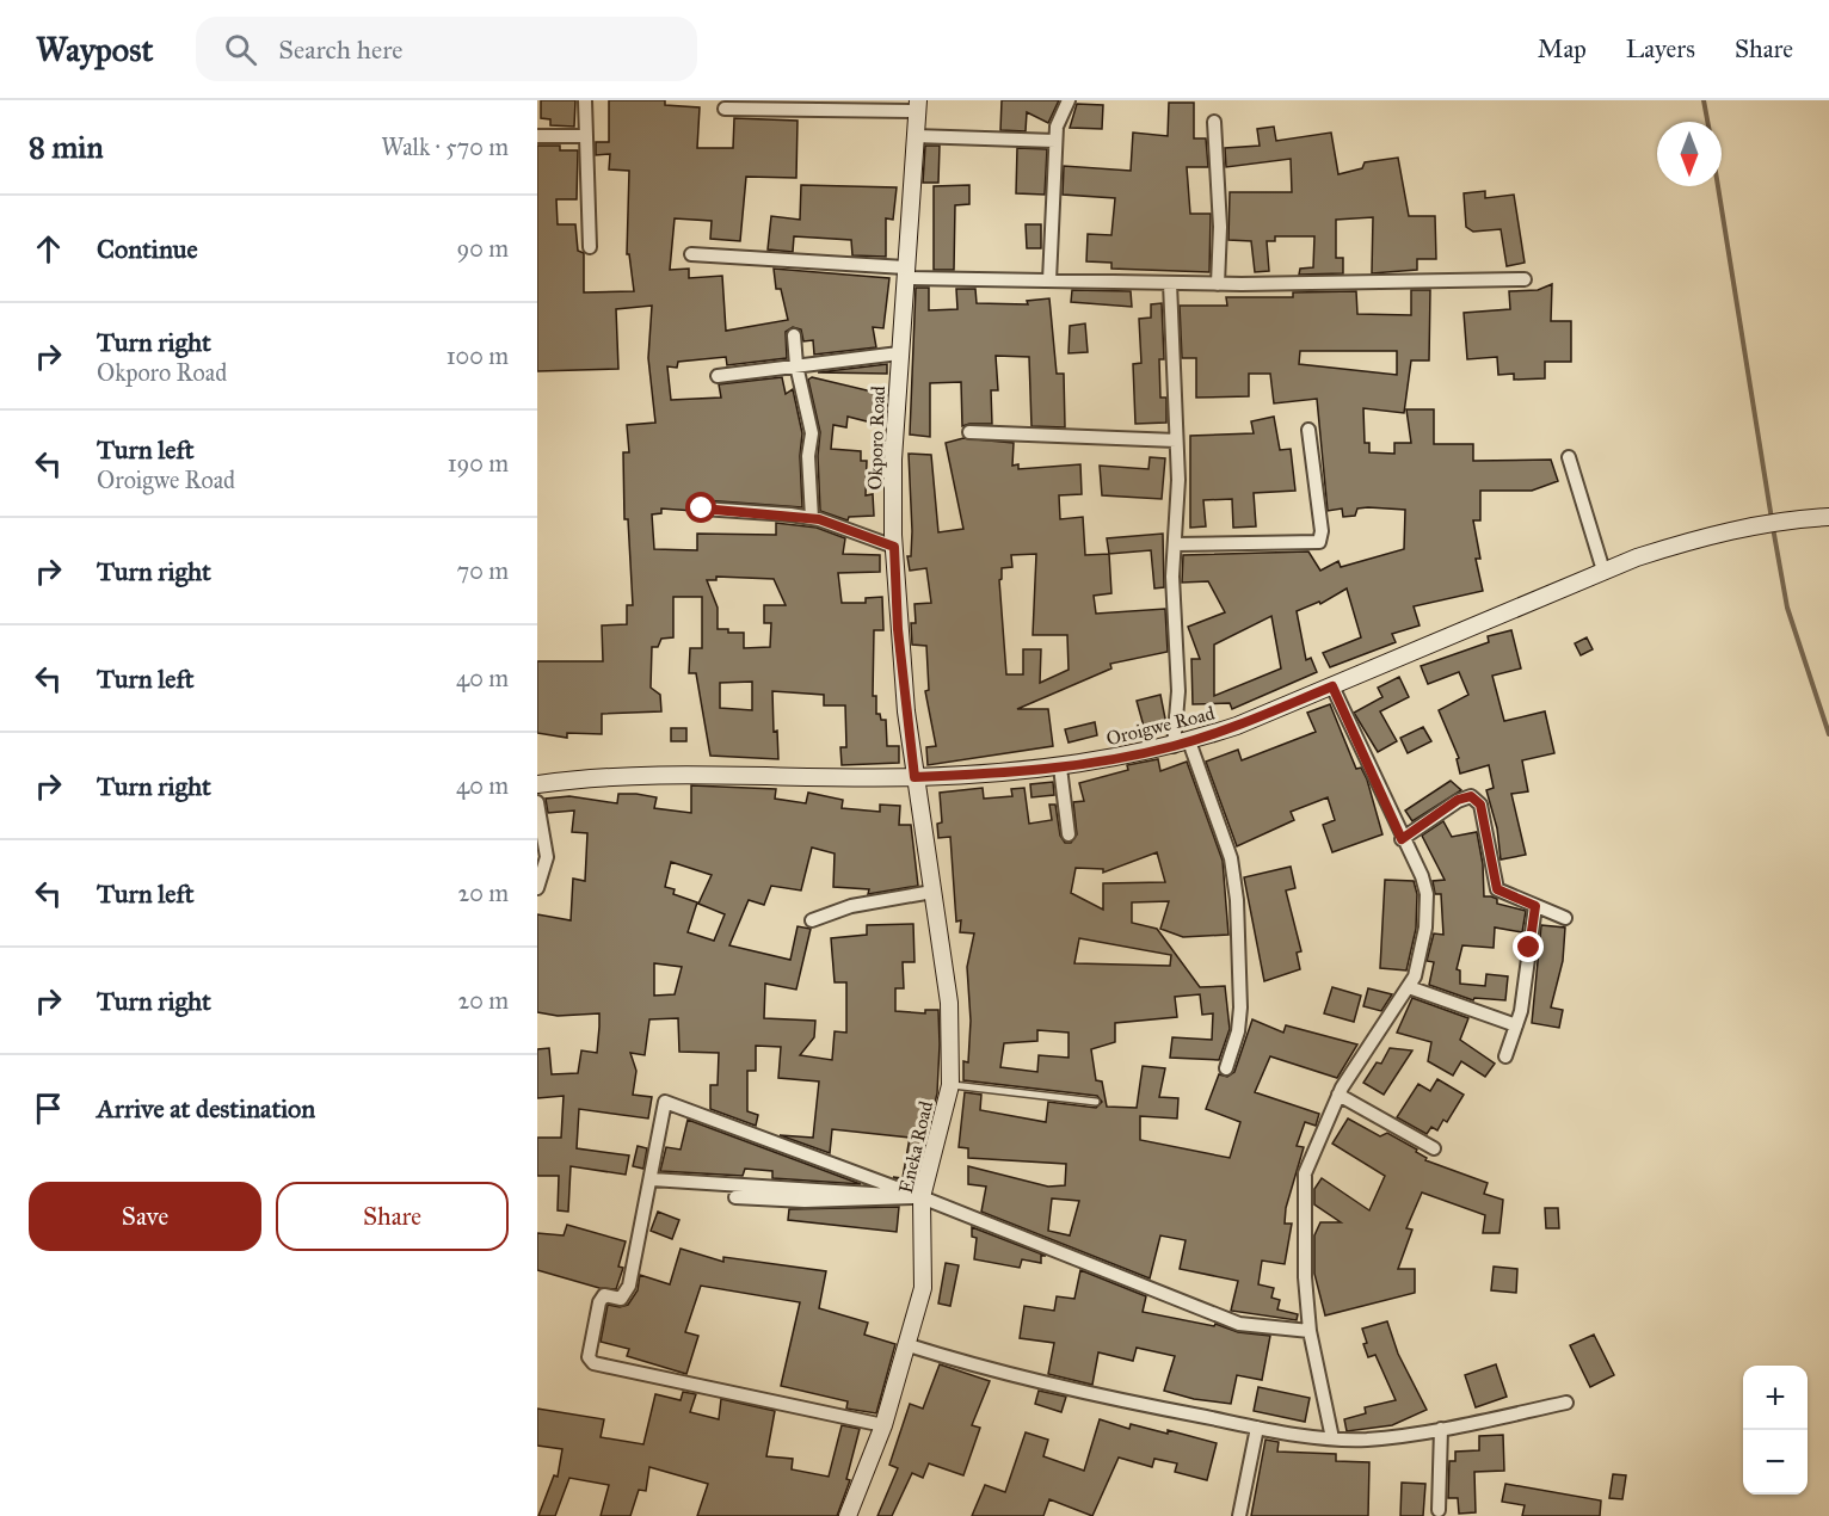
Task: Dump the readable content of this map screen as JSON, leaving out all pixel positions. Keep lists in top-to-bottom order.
{
  "streets": {
    "main road": ["Okporo Road", "Oroigwe Road", "Eneka Road"]
  },
  "crossings": [
    ["Okporo Road", "Oroigwe Road"],
    ["Okporo Road", "Eneka Road"],
    ["Oroigwe Road", "Eneka Road"]
  ],
  "north": "bottom",
  "page": {
    "header": "Waypost",
    "search": "Search here",
    "nav": ["Map", "Layers", "Share"],
    "heading": ["8 min", "Walk · 570 m"],
    "list": [
      ["Continue", "90 m"],
      ["Turn right", "Okporo Road", "100 m"],
      ["Turn left", "Oroigwe Road", "190 m"],
      ["Turn right", "70 m"],
      ["Turn left", "40 m"],
      ["Turn right", "40 m"],
      ["Turn left", "20 m"],
      ["Turn right", "20 m"],
      "Arrive at destination"
    ],
    "buttons": ["Save", "Share"],
    "map_buttons": ["+", "−"]
  }
}
